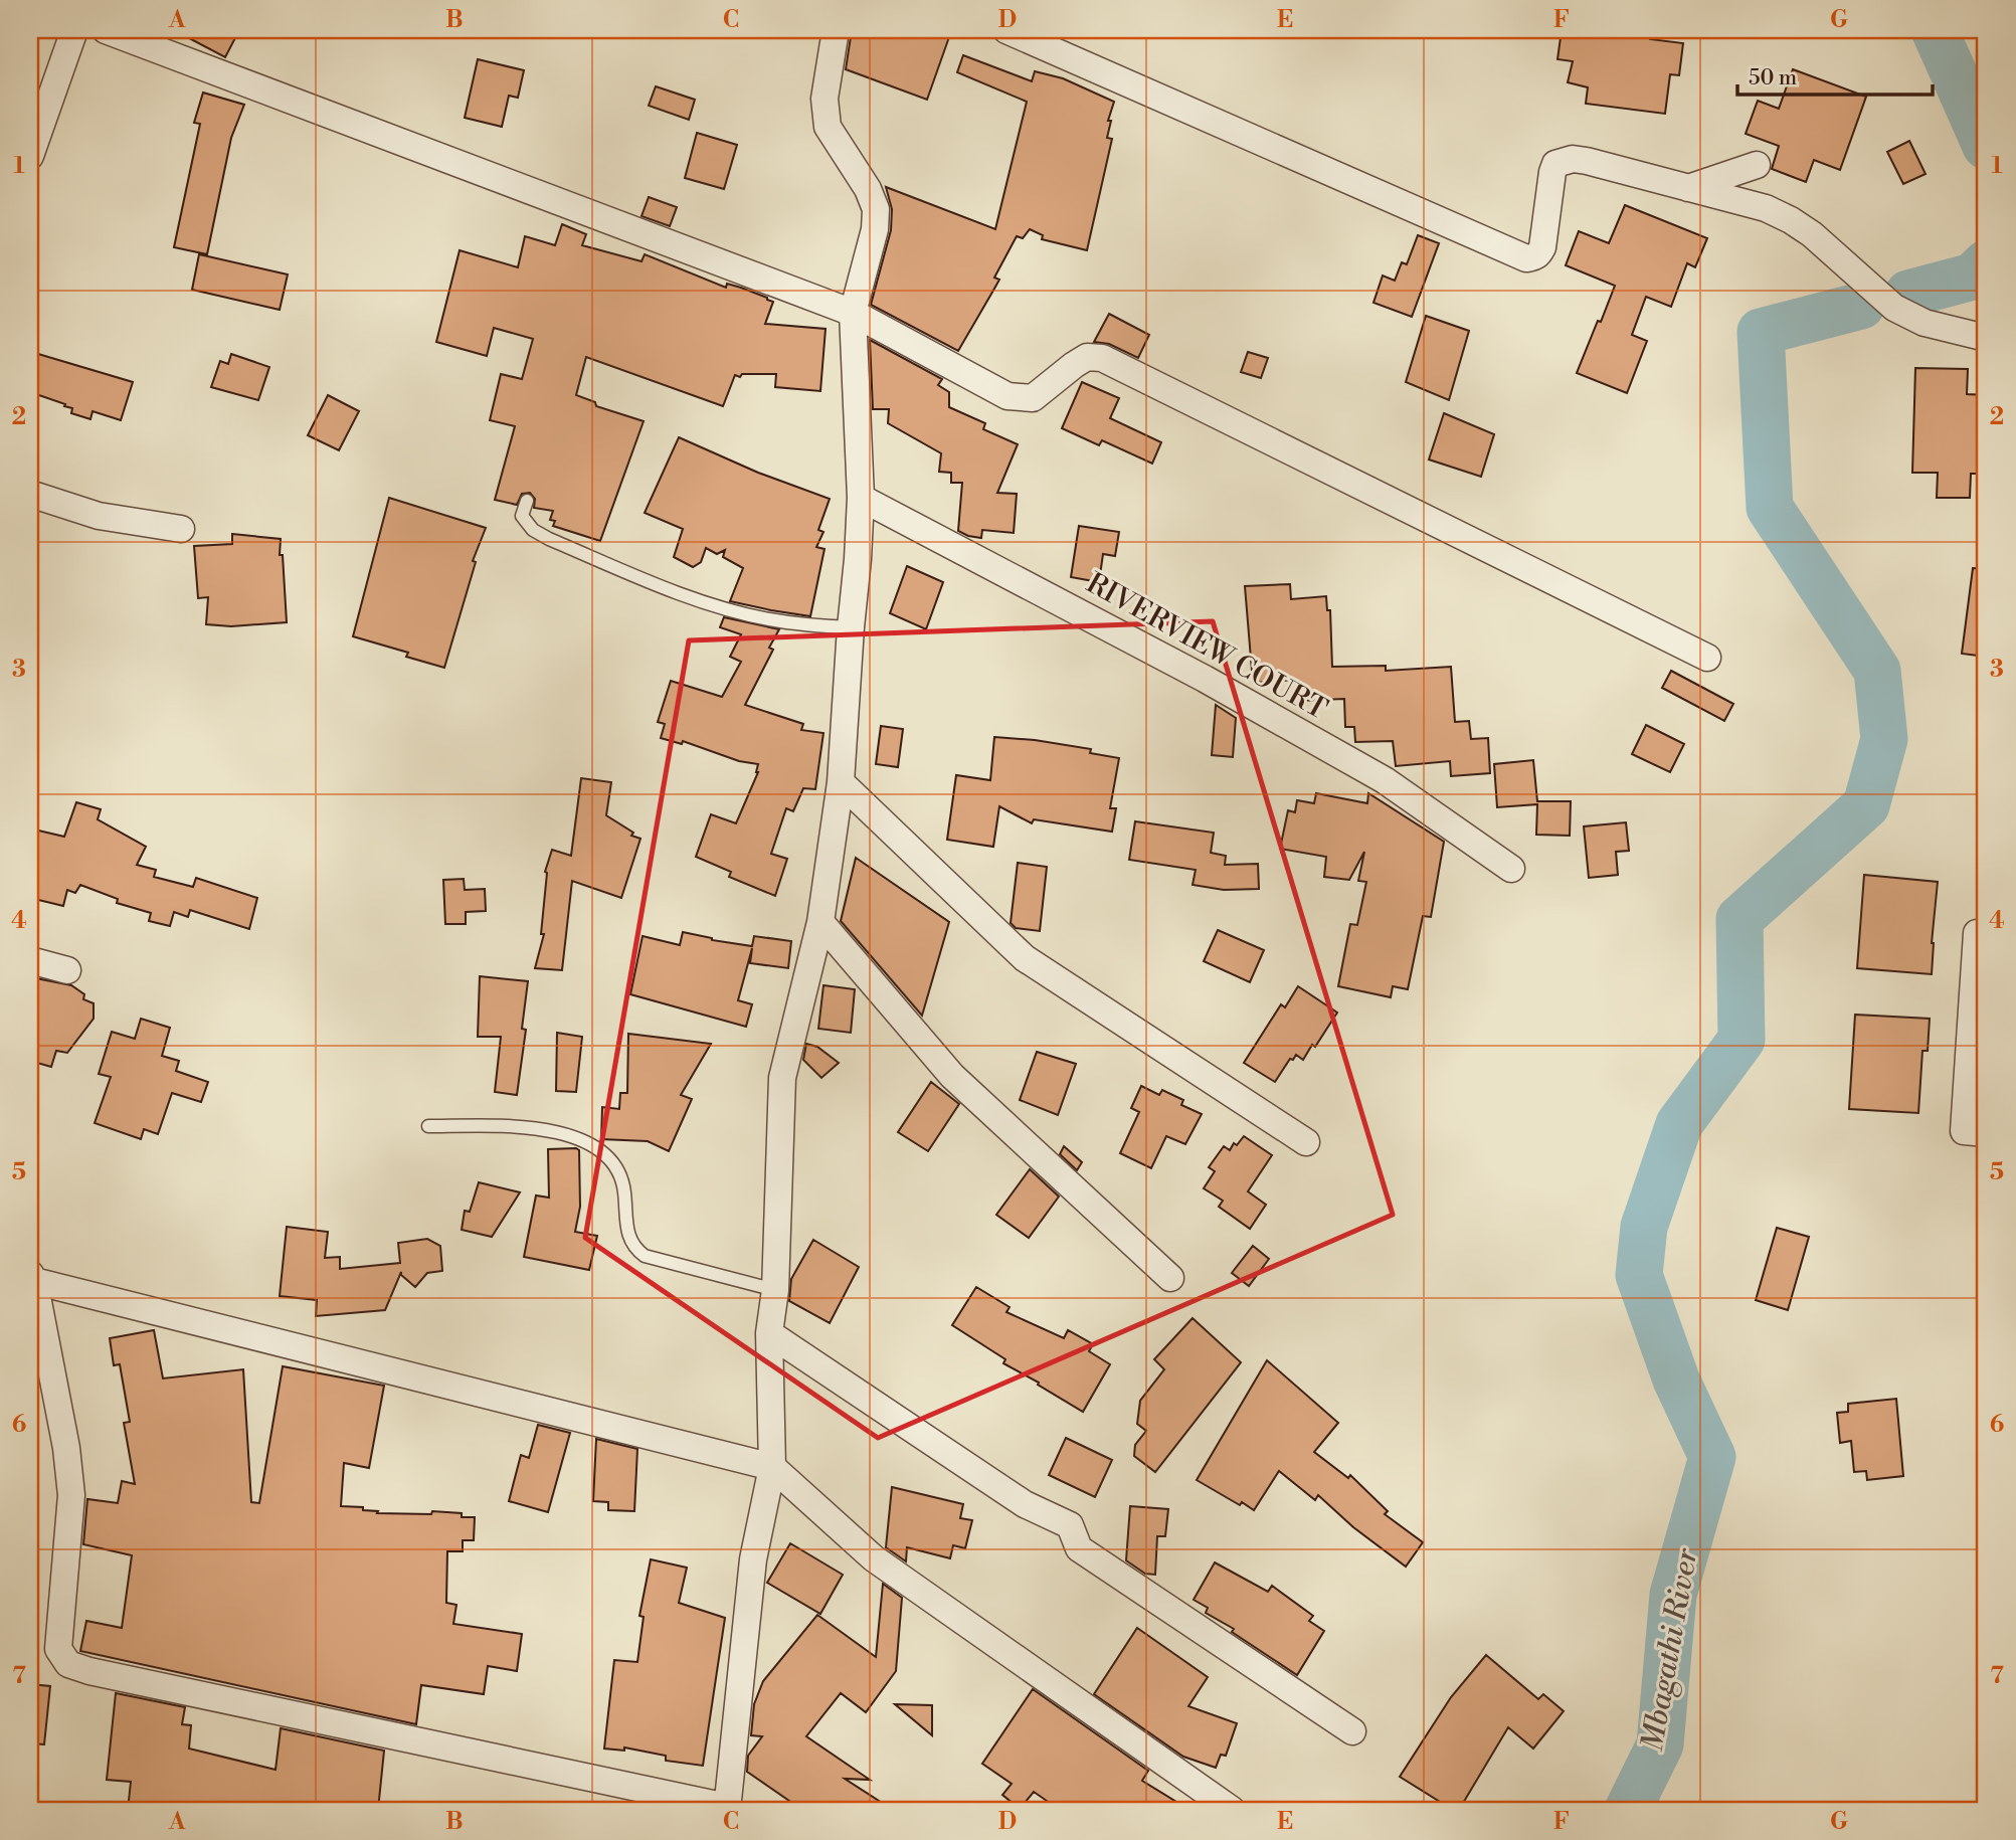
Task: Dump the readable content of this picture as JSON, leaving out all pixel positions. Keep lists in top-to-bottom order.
{
  "streets": {
    "street": ["RIVERVIEW COURT"]
  },
  "water": ["Mbagathi River"],
  "scale_bar": "50 m",
  "grid": {
    "columns": [
      "A",
      "B",
      "C",
      "D",
      "E",
      "F",
      "G"
    ],
    "rows": [
      "1",
      "2",
      "3",
      "4",
      "5",
      "6",
      "7"
    ]
  }
}
